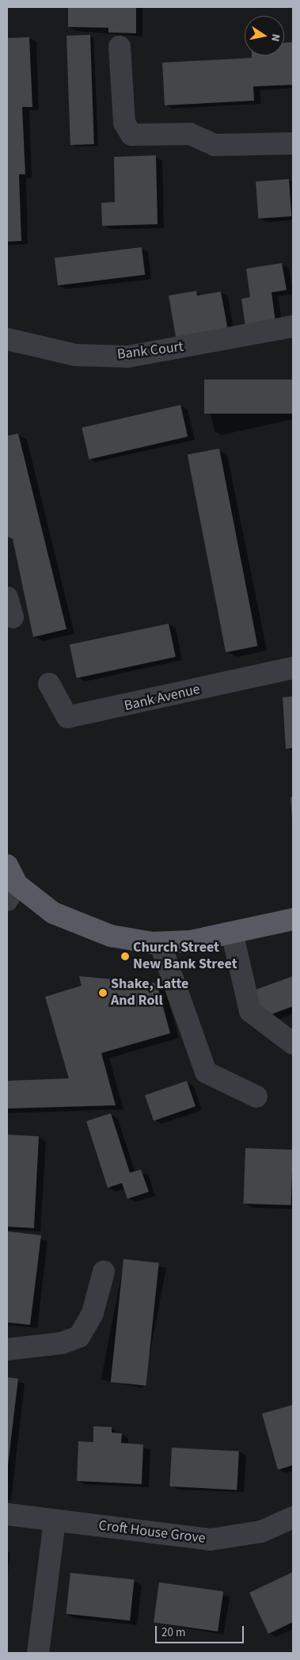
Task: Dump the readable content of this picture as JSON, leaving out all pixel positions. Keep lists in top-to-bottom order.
{
  "streets": {
    "street": ["Bank Court", "Bank Avenue", "Croft House Grove"]
  },
  "places": ["Church Street New Bank Street", "Shake, Latte And Roll"],
  "scale_bar": "20 m",
  "north": "right"
}
